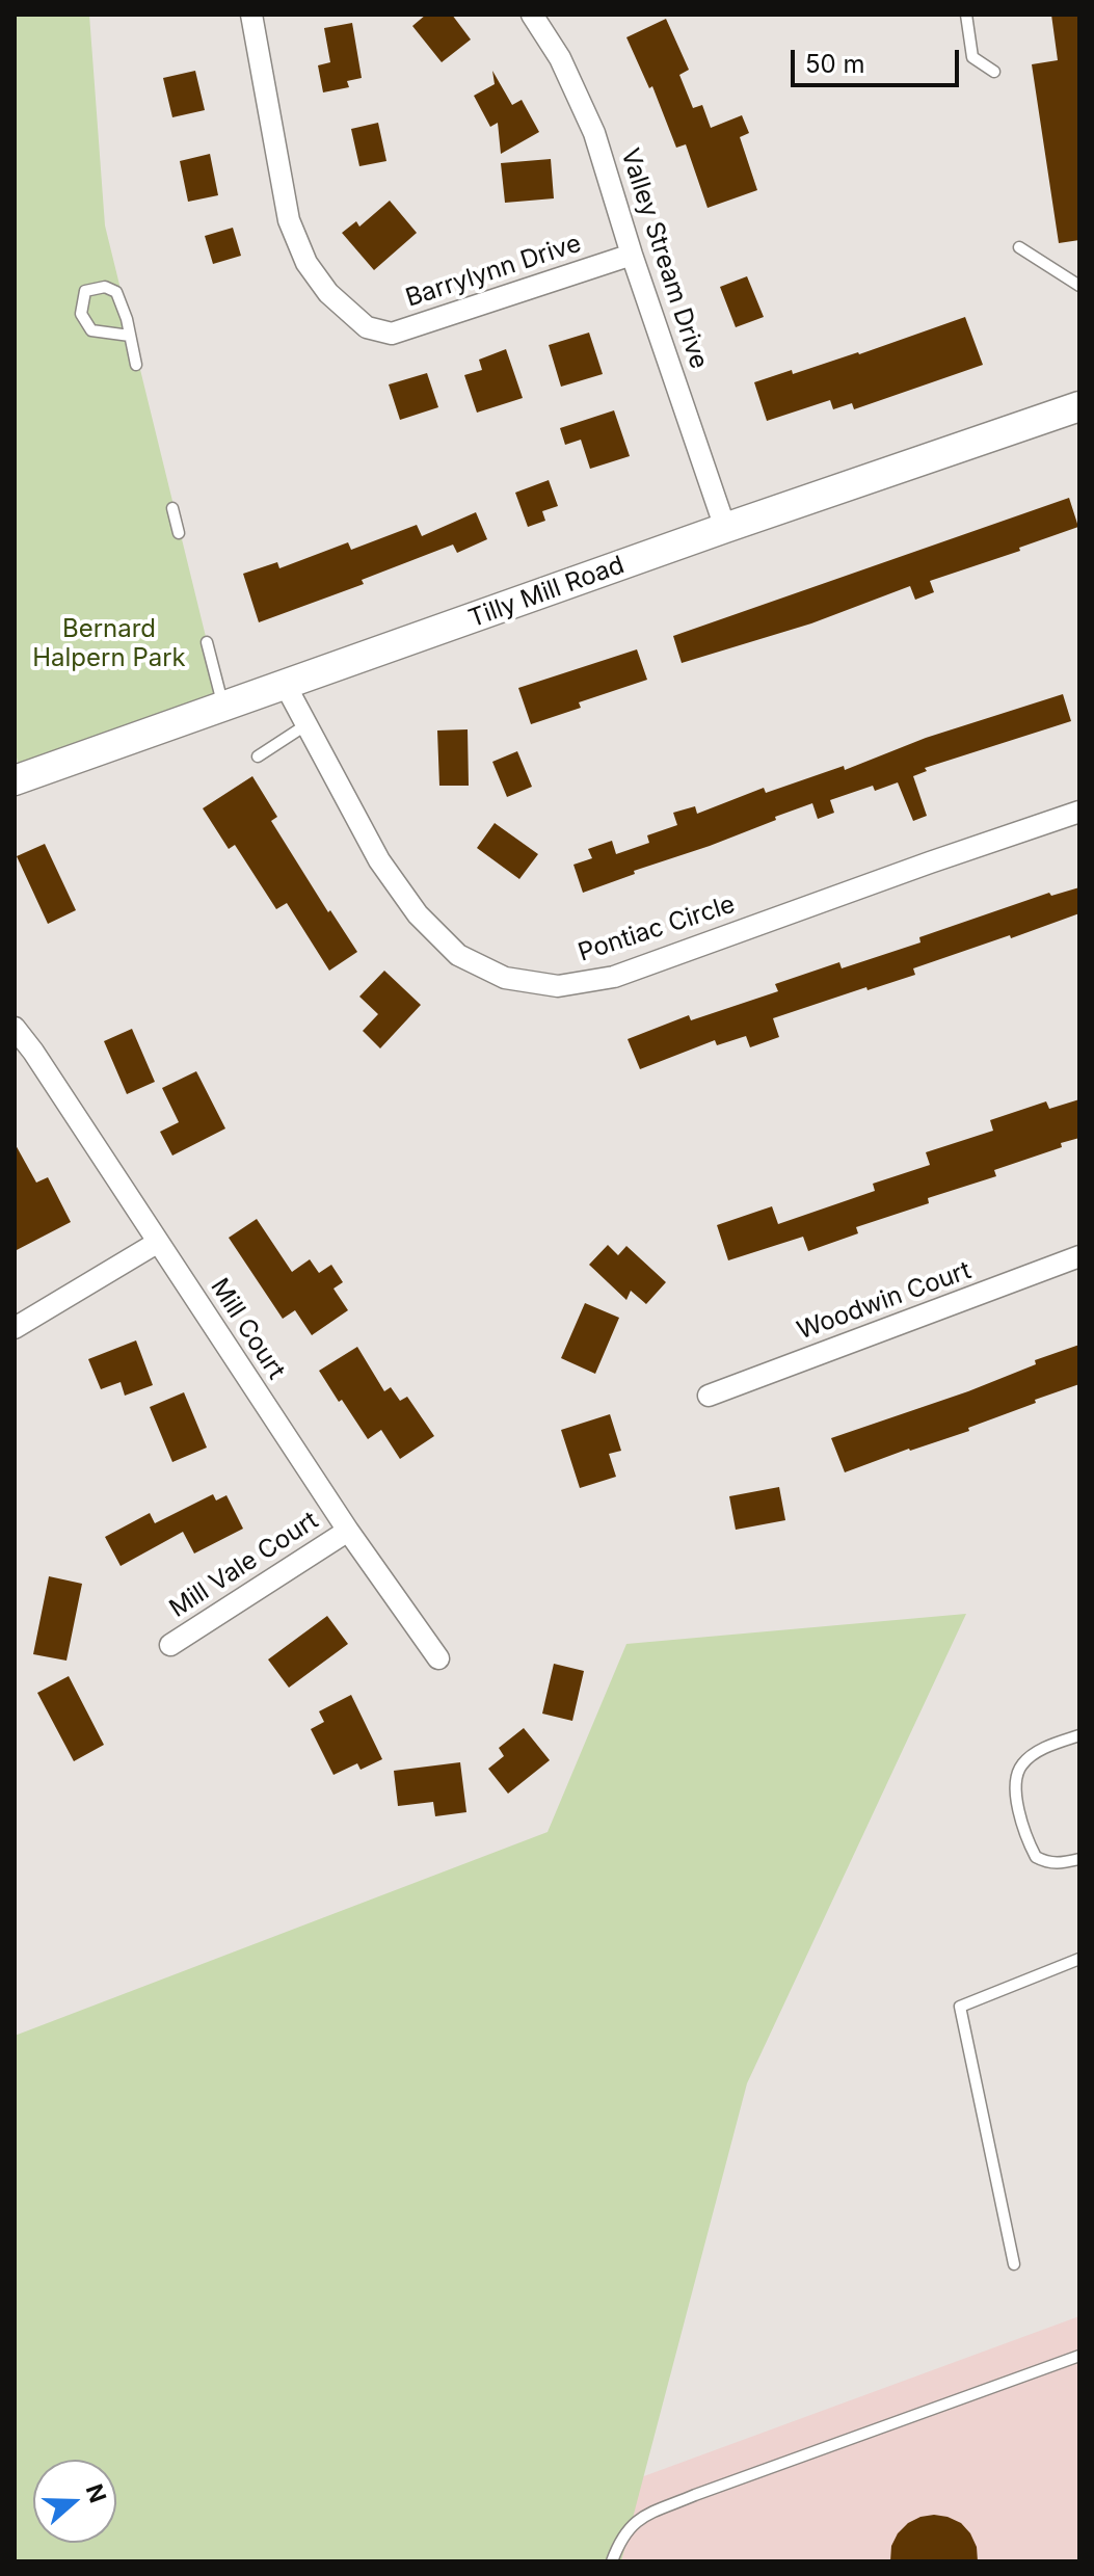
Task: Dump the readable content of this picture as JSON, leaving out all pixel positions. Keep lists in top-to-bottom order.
{
  "streets": {
    "street": [
      "Valley Stream Drive",
      "Barrylynn Drive",
      "Tilly Mill Road",
      "Pontiac Circle",
      "Woodwin Court",
      "Mill Court",
      "Mill Vale Court"
    ]
  },
  "crossings": [
    ["Valley Stream Drive", "Barrylynn Drive"],
    ["Valley Stream Drive", "Tilly Mill Road"],
    ["Tilly Mill Road", "Pontiac Circle"],
    ["Mill Court", "Mill Vale Court"]
  ],
  "parks": ["Bernard Halpern Park"],
  "scale_bar": "50 m",
  "north": "right"
}
